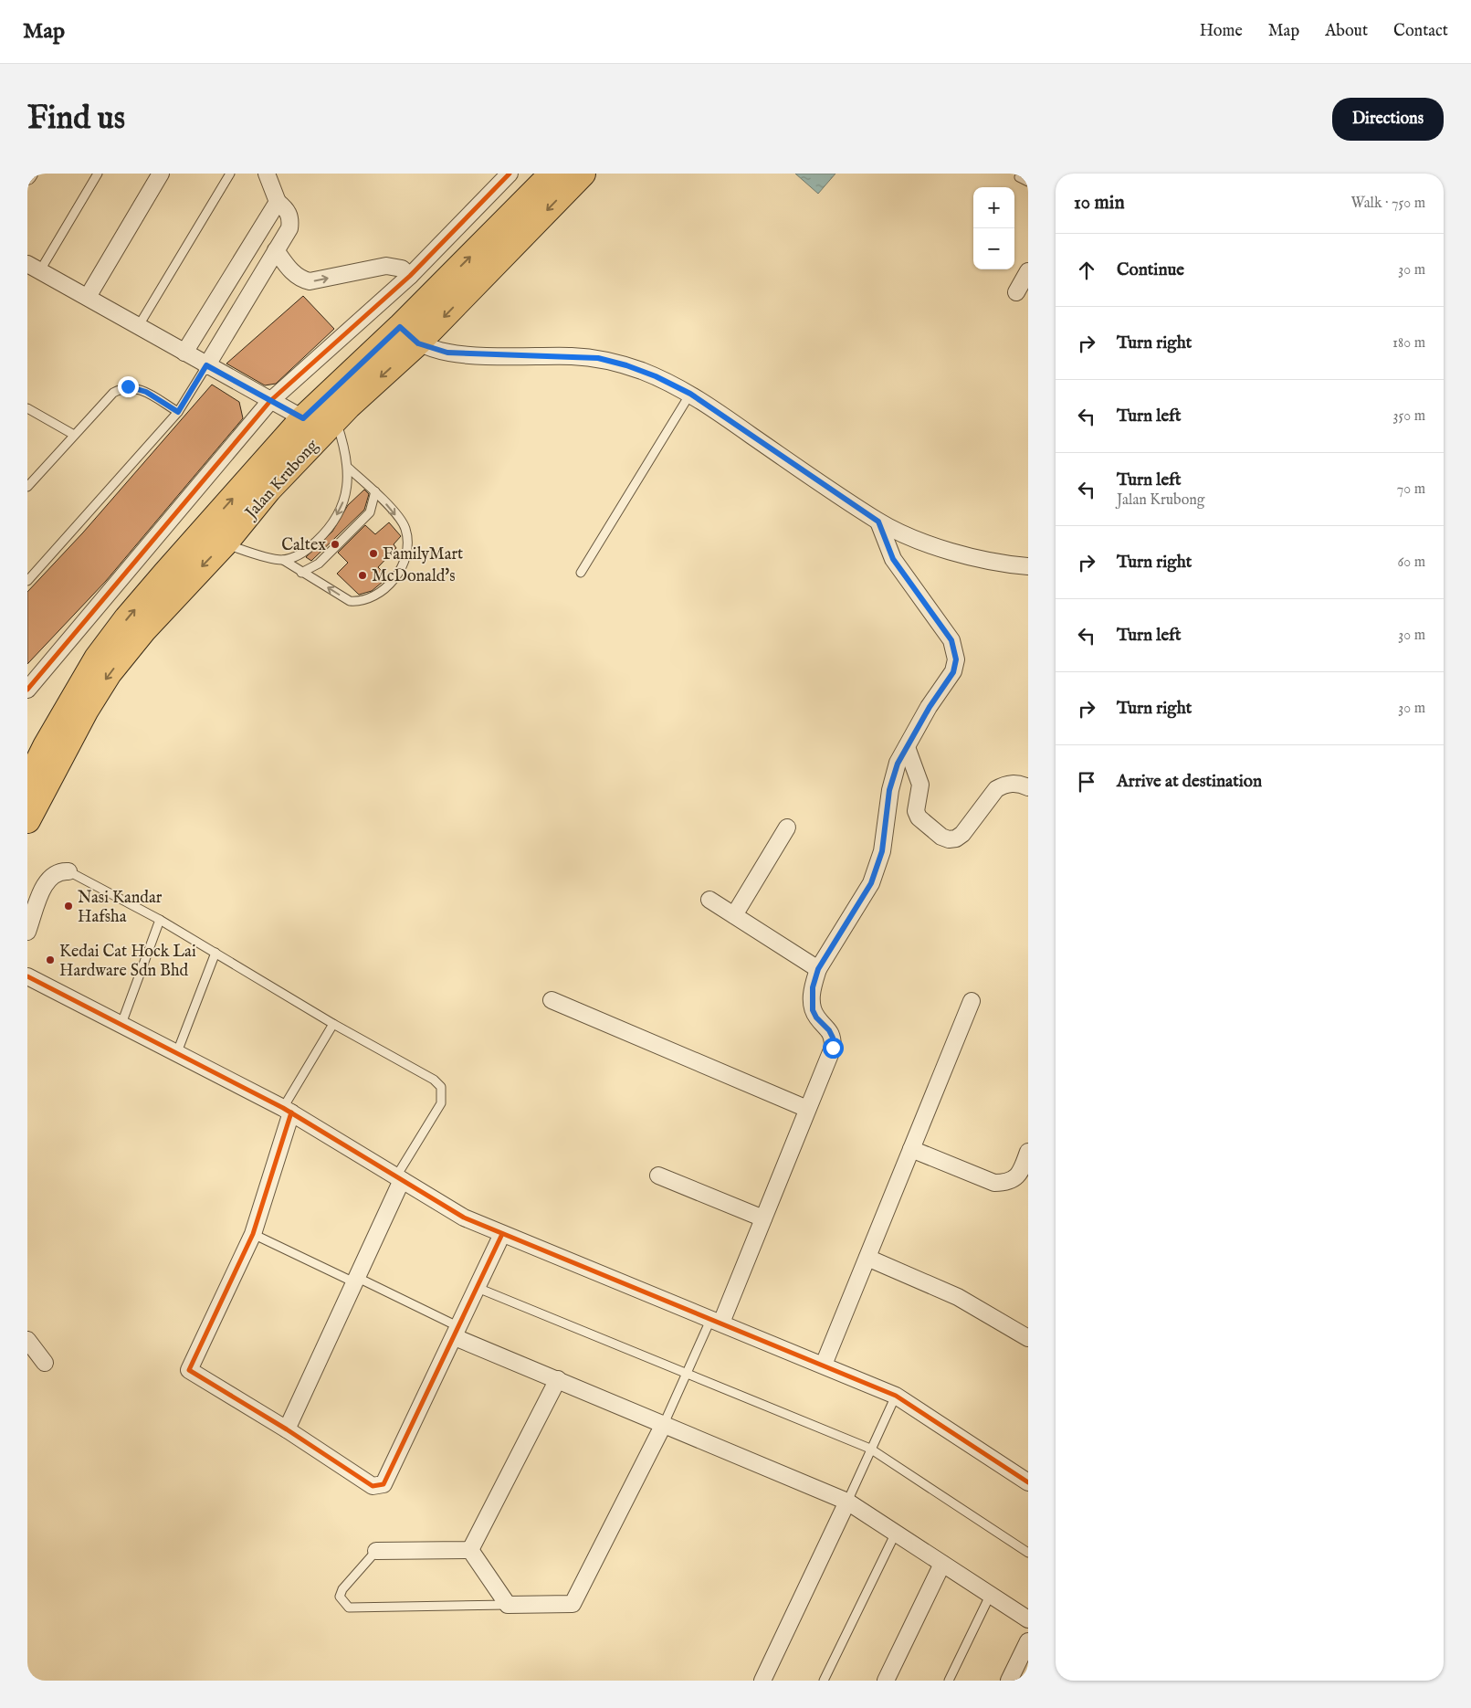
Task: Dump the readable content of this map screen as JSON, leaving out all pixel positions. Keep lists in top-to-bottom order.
{
  "streets": {
    "main road": ["Jalan Krubong"]
  },
  "places": [
    "Caltex",
    "FamilyMart",
    "McDonald's",
    "Nasi Kandar Hafsha",
    "Kedai Cat Hock Lai Hardware Sdn Bhd"
  ],
  "page": {
    "header": "Map",
    "nav": [
      "Home",
      "Map",
      "About",
      "Contact"
    ],
    "buttons": "Directions",
    "title": "Find us",
    "heading": ["10 min", "Walk · 750 m"],
    "map_buttons": ["+", "−"],
    "list": [
      ["Continue", "30 m"],
      ["Turn right", "180 m"],
      ["Turn left", "350 m"],
      ["Turn left", "Jalan Krubong", "70 m"],
      ["Turn right", "60 m"],
      ["Turn left", "30 m"],
      ["Turn right", "30 m"],
      "Arrive at destination"
    ]
  }
}
